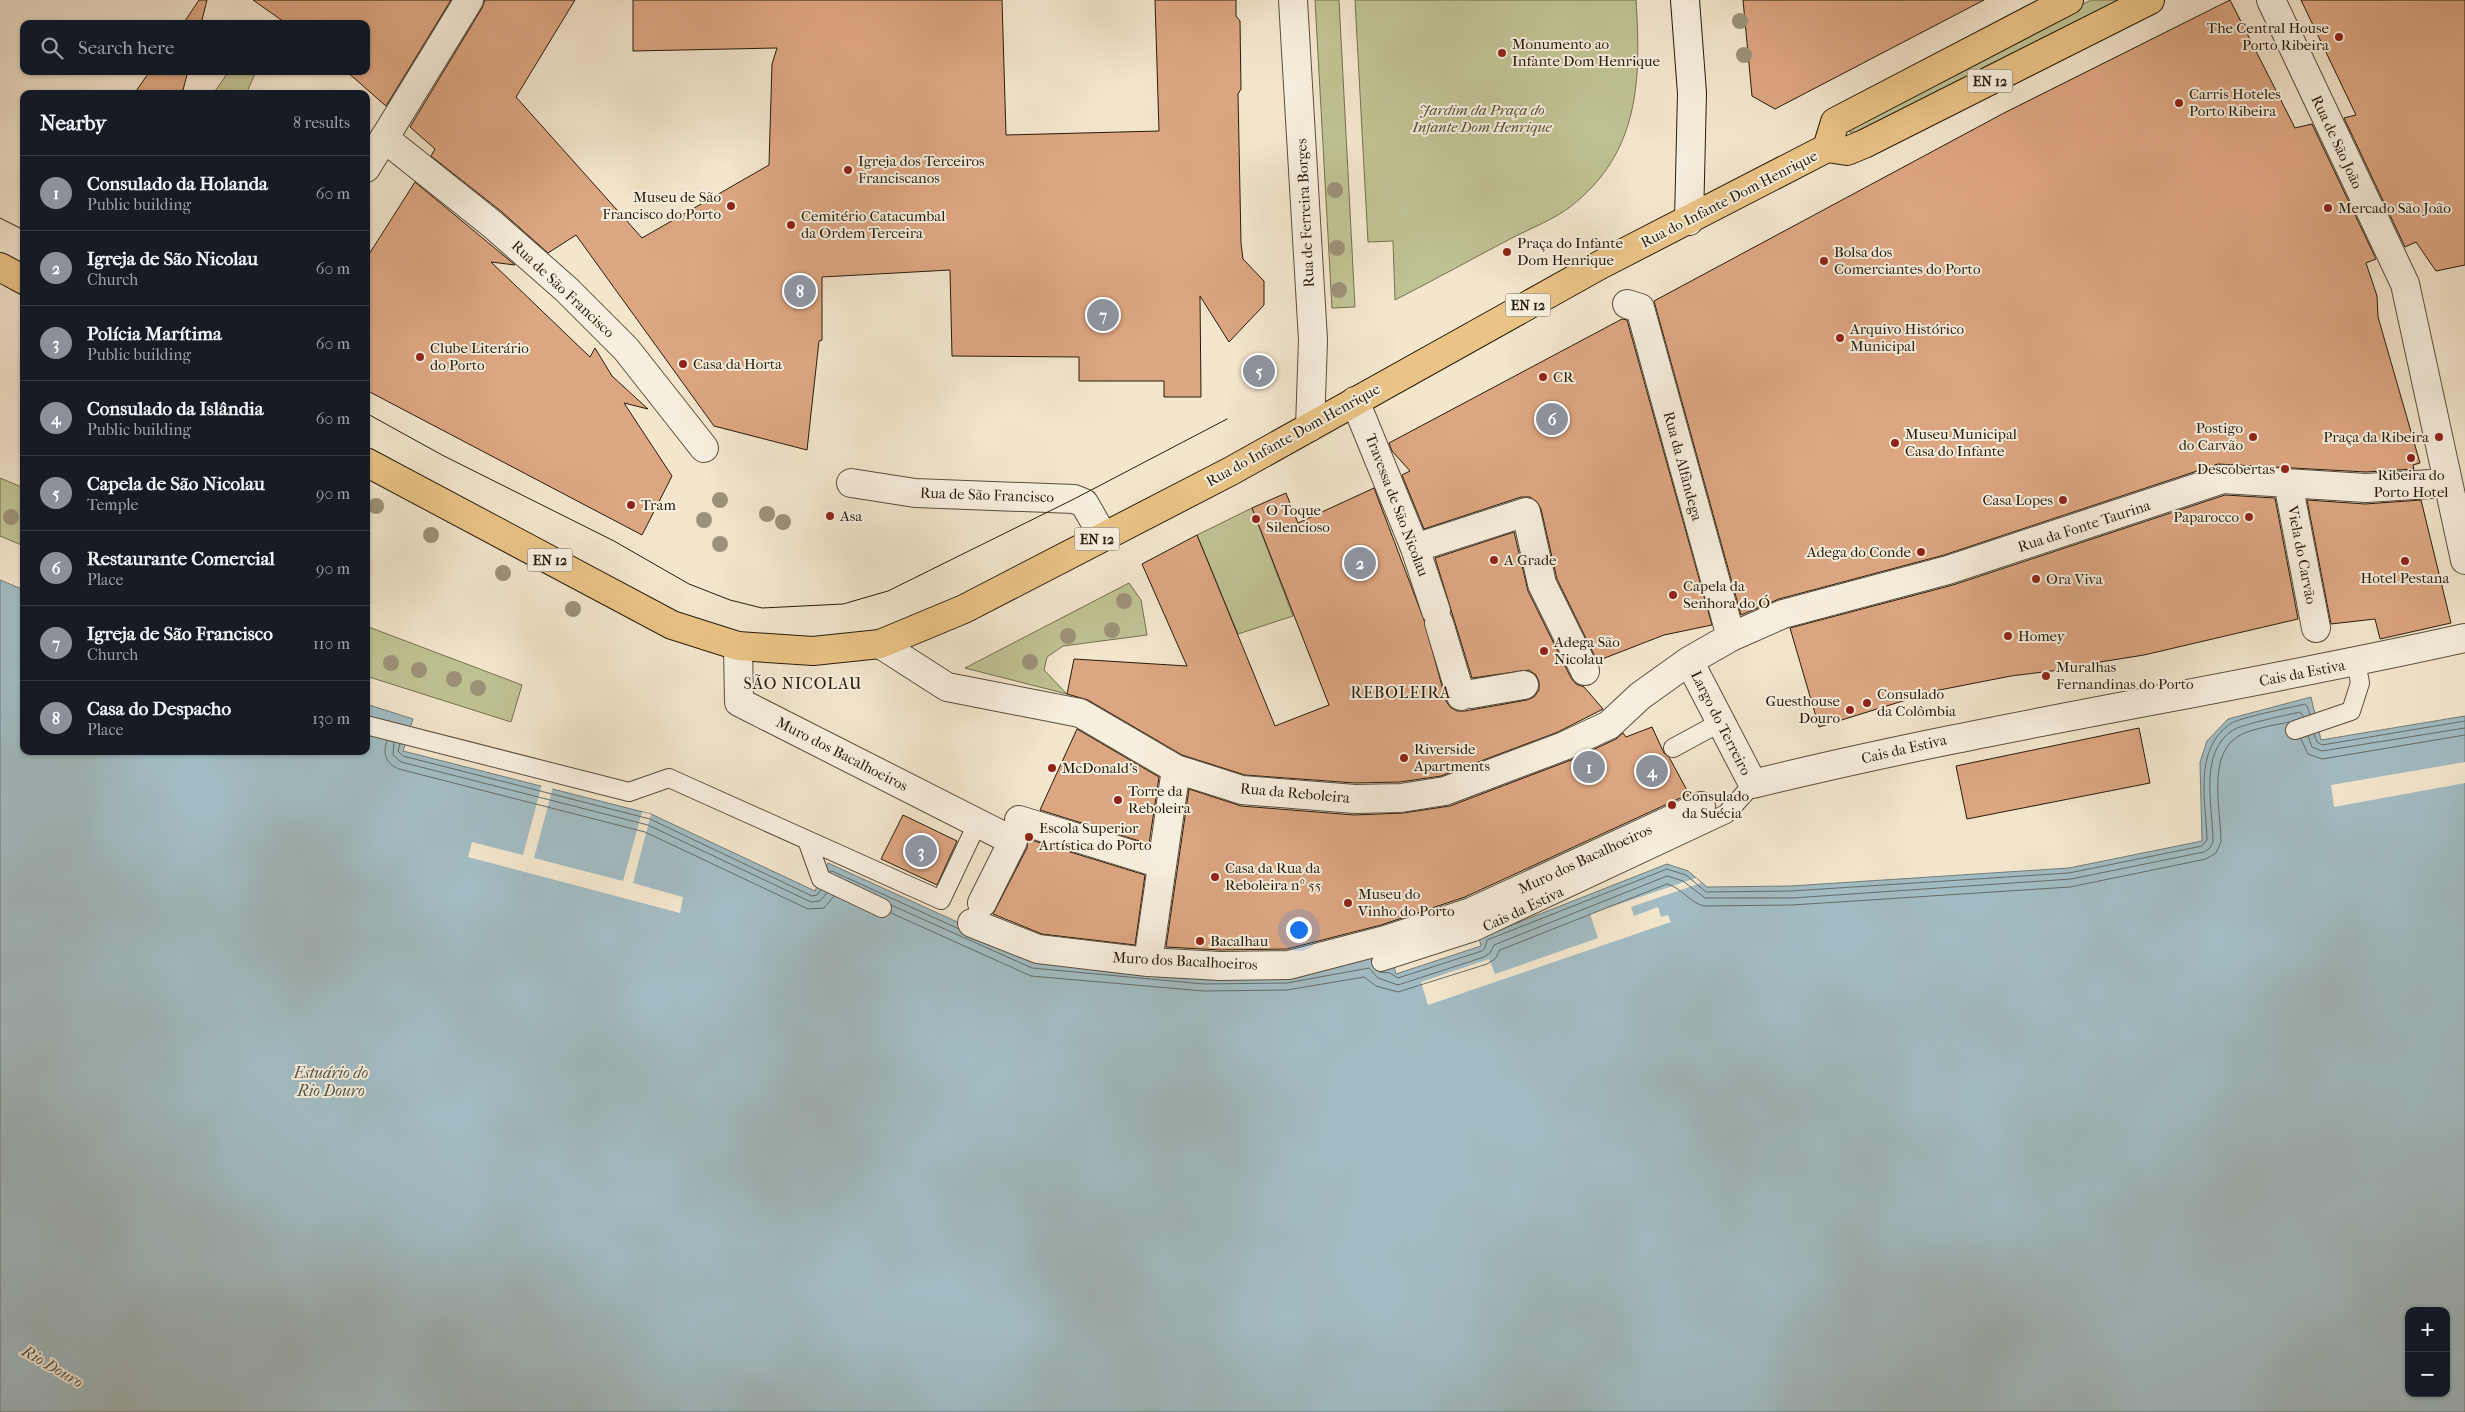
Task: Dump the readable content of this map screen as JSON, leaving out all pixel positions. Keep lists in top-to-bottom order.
{
  "streets": {
    "main road": ["EN 12", "Rua do Infante Dom Henrique"],
    "street": [
      "Rua de São João",
      "Rua de Ferreira Borges",
      "Rua de São Francisco",
      "Rua da Alfândega",
      "Travessa de São Nicolau",
      "Rua da Fonte Taurina",
      "Viela do Carvão",
      "Cais da Estiva",
      "Largo do Terreiro",
      "Muro dos Bacalhoeiros",
      "Rua da Reboleira"
    ]
  },
  "crossings": [
    ["EN 12", "Rua do Infante Dom Henrique"],
    ["EN 12", "Muro dos Bacalhoeiros"],
    ["Rua de São João", "Rua da Fonte Taurina"],
    ["Rua do Infante Dom Henrique", "Rua de Ferreira Borges"],
    ["Rua do Infante Dom Henrique", "Rua de São Francisco"],
    ["Rua do Infante Dom Henrique", "Travessa de São Nicolau"],
    ["Rua do Infante Dom Henrique", "Muro dos Bacalhoeiros"],
    ["Rua do Infante Dom Henrique", "Rua da Reboleira"],
    ["Rua da Alfândega", "Rua da Fonte Taurina"],
    ["Rua da Alfândega", "Largo do Terreiro"],
    ["Rua da Fonte Taurina", "Viela do Carvão"],
    ["Rua da Fonte Taurina", "Largo do Terreiro"],
    ["Cais da Estiva", "Largo do Terreiro"],
    ["Largo do Terreiro", "Rua da Reboleira"]
  ],
  "districts": ["SÃO NICOLAU", "REBOLEIRA"],
  "water": ["Estuário do Rio Douro", "Rio Douro"],
  "parks": ["Jardim da Praça do Infante Dom Henrique"],
  "places": [
    "The Central House Porto Ribeira",
    "Monumento ao Infante Dom Henrique",
    "Carris Hoteles Porto Ribeira",
    "Igreja dos Terceiros Franciscanos",
    "Museu de São Francisco do Porto",
    "Mercado São João",
    "Cemitério Catacumbal da Ordem Terceira",
    "Praça do Infante Dom Henrique",
    "Bolsa dos Comerciantes do Porto",
    "Arquivo Histórico Municipal",
    "Clube Literário do Porto",
    "Casa da Horta",
    "CR",
    "Postigo do Carvão",
    "Praça da Ribeira",
    "Museu Municipal Casa do Infante",
    "Ribeira do Porto Hotel",
    "Descobertas",
    "Casa Lopes",
    "Tram",
    "Asa",
    "Paparocco",
    "O Toque Silencioso",
    "Adega do Conde",
    "A Grade",
    "Hotel Pestana",
    "Ora Viva",
    "Capela da Senhora do Ó",
    "Homey",
    "Adega São Nicolau",
    "Muralhas Fernandinas do Porto",
    "Consulado da Colômbia",
    "Guesthouse Douro",
    "Riverside Apartments",
    "McDonald's",
    "Torre da Reboleira",
    "Consulado da Suécia",
    "Escola Superior Artística do Porto",
    "Casa da Rua da Reboleira nº 55",
    "Museu do Vinho do Porto",
    "Bacalhau"
  ],
  "page": {
    "search": "Search here",
    "heading": ["Nearby", "8 results"],
    "list": [
      {
        "mark": "1",
        "name": "Consulado da Holanda",
        "note": "Public building",
        "value": "60 m"
      },
      {
        "mark": "2",
        "name": "Igreja de São Nicolau",
        "note": "Church",
        "value": "60 m"
      },
      {
        "mark": "3",
        "name": "Polícia Marítima",
        "note": "Public building",
        "value": "60 m"
      },
      {
        "mark": "4",
        "name": "Consulado da Islândia",
        "note": "Public building",
        "value": "60 m"
      },
      {
        "mark": "5",
        "name": "Capela de São Nicolau",
        "note": "Temple",
        "value": "90 m"
      },
      {
        "mark": "6",
        "name": "Restaurante Comercial",
        "note": "Place",
        "value": "90 m"
      },
      {
        "mark": "7",
        "name": "Igreja de São Francisco",
        "note": "Church",
        "value": "110 m"
      },
      {
        "mark": "8",
        "name": "Casa do Despacho",
        "note": "Place",
        "value": "130 m"
      }
    ],
    "pins": [
      "8",
      "7",
      "5",
      "6",
      "2",
      "1",
      "4",
      "3"
    ],
    "map_buttons": ["+", "−"]
  }
}
